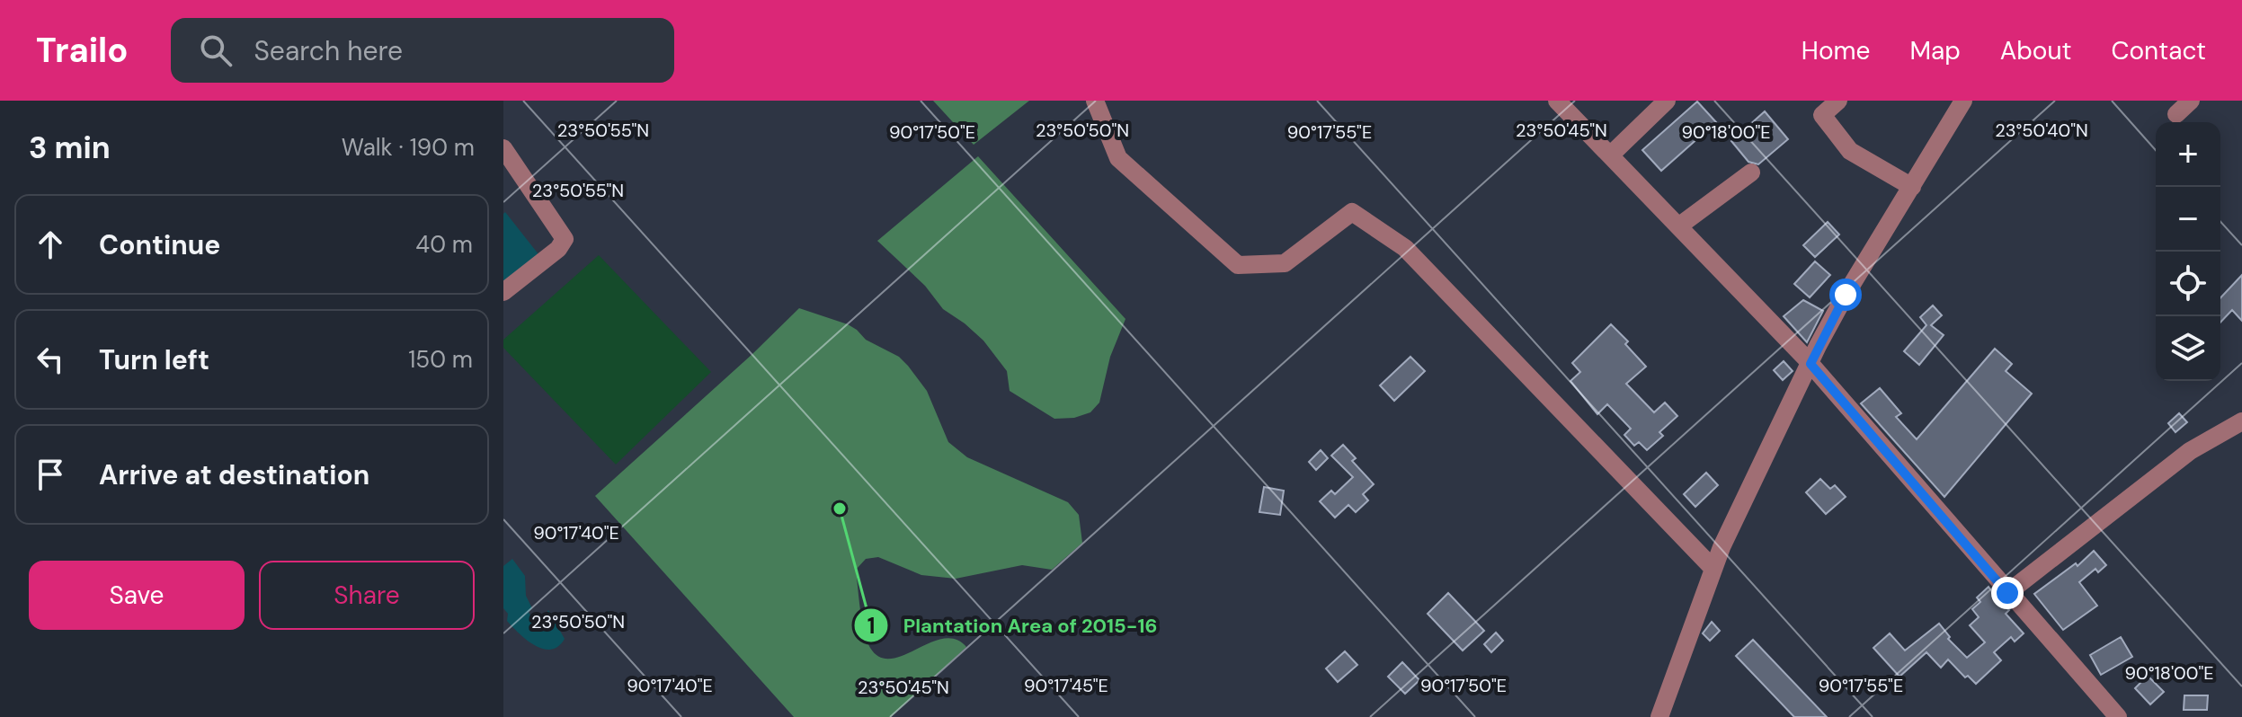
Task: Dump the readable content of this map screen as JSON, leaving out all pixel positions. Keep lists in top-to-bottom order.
{
  "places": ["Plantation Area of 2015-16"],
  "page": {
    "header": "Trailo",
    "search": "Search here",
    "nav": [
      "Home",
      "Map",
      "About",
      "Contact"
    ],
    "heading": ["3 min", "Walk · 190 m"],
    "map_buttons": ["+", "−"],
    "list": [
      ["Continue", "40 m"],
      ["Turn left", "150 m"],
      "Arrive at destination"
    ],
    "buttons": ["Save", "Share"]
  },
  "coordinates": [
    "23°50'55\"N",
    "23°50'40\"N",
    "23°50'50\"N",
    "23°50'45\"N",
    "90°17'50\"E",
    "90°17'55\"E",
    "90°18'00\"E",
    "90°17'40\"E",
    "90°17'45\"E"
  ]
}
